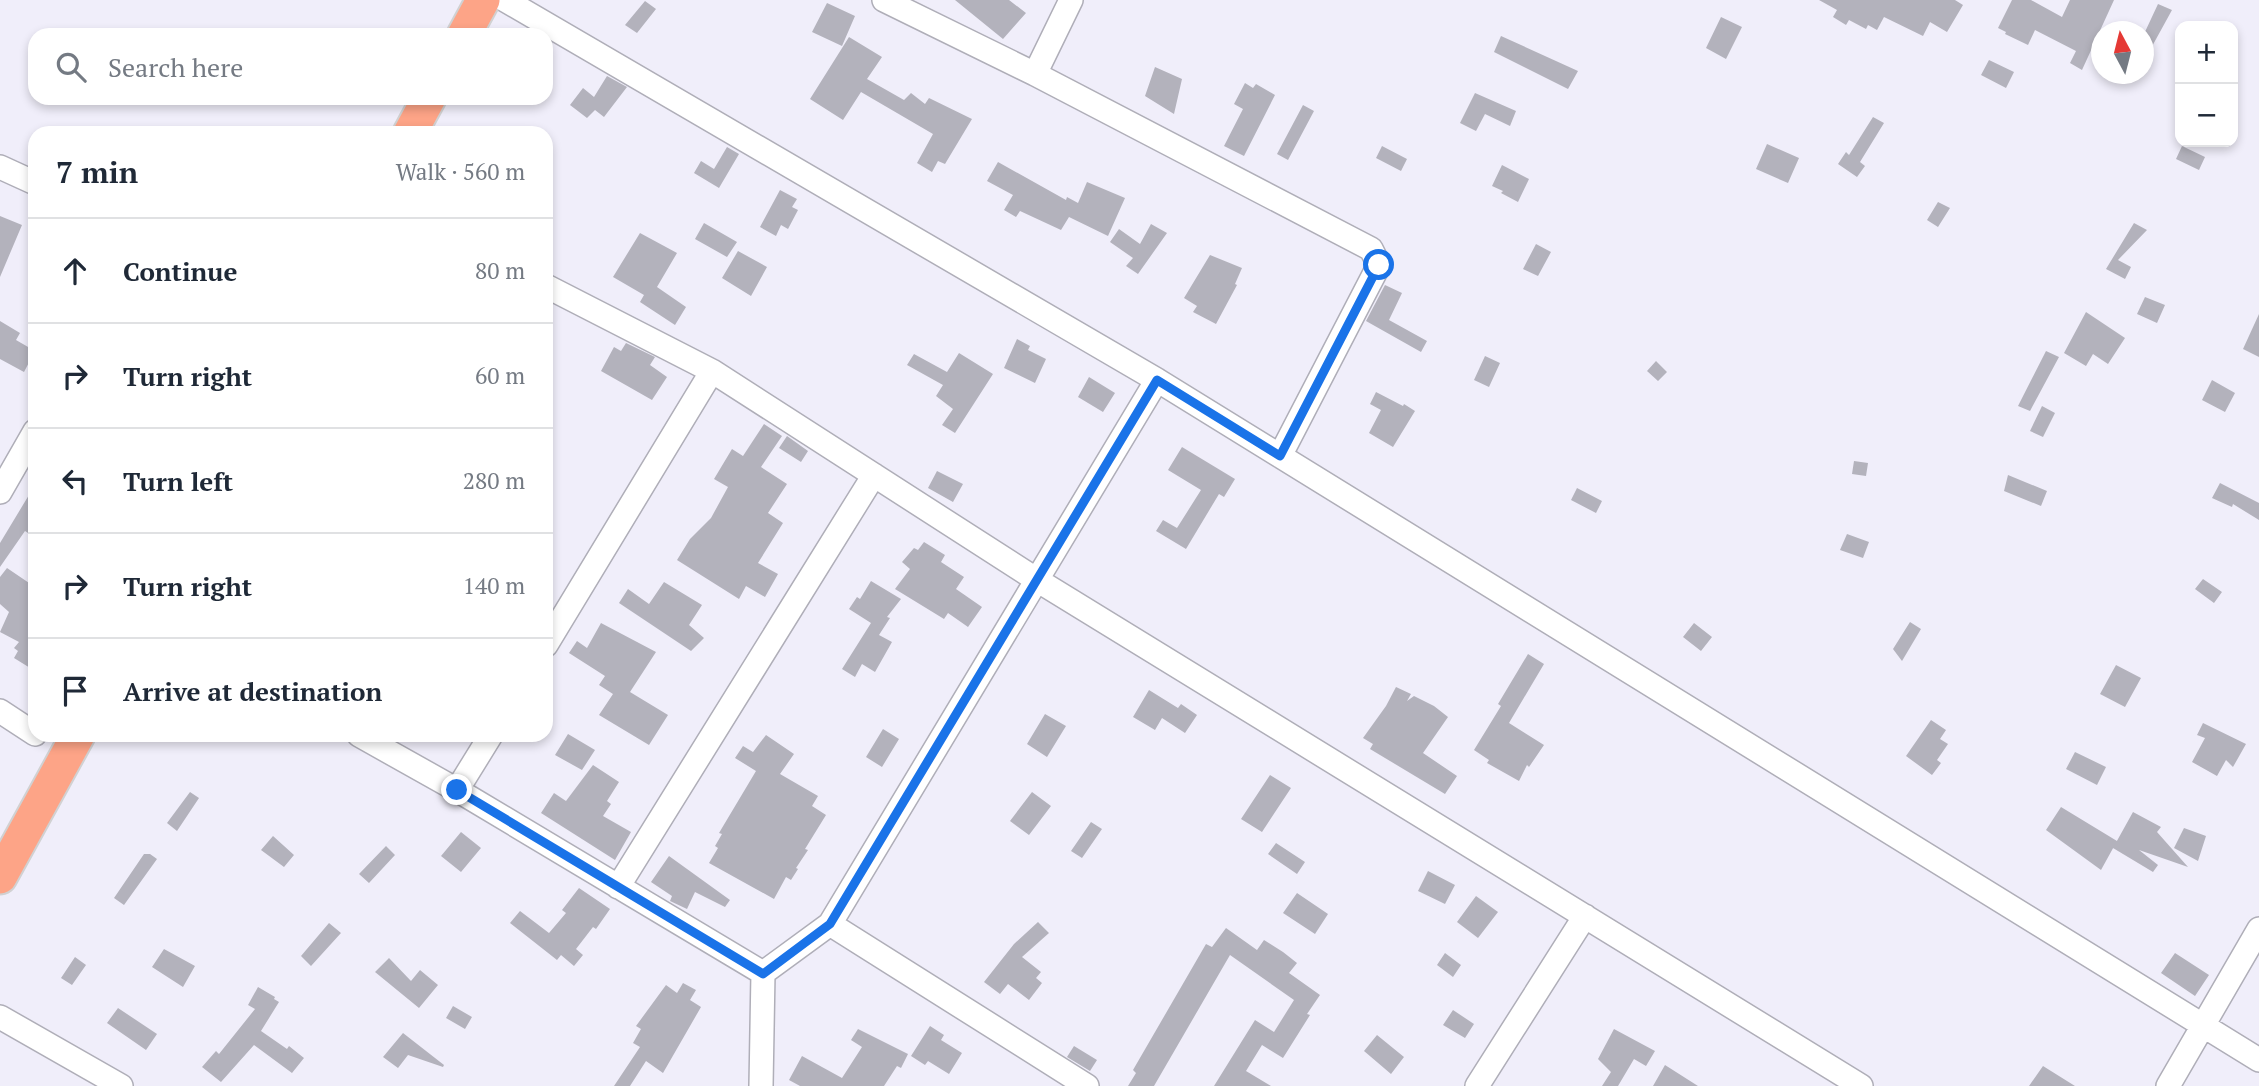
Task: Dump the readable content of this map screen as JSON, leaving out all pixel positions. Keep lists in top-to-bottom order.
{
  "north": "top",
  "page": {
    "map_buttons": ["+", "−"],
    "search": "Search here",
    "heading": ["7 min", "Walk · 560 m"],
    "list": [
      ["Continue", "80 m"],
      ["Turn right", "60 m"],
      ["Turn left", "280 m"],
      ["Turn right", "140 m"],
      "Arrive at destination"
    ]
  }
}
